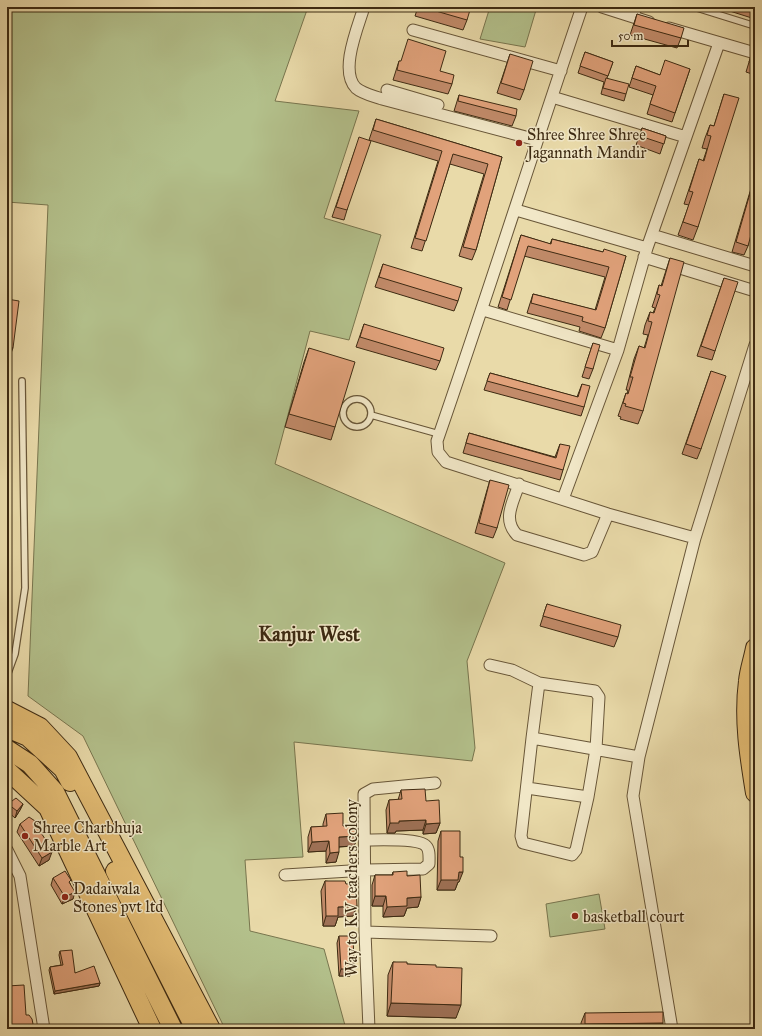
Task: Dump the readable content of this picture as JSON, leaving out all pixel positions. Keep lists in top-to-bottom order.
{
  "streets": {
    "street": ["Way to K.V teachers colony"]
  },
  "districts": ["Kanjur West"],
  "places": [
    "Shree Shree Shree Jagannath Mandir",
    "Shree Charbhuja Marble Art",
    "Dadaiwala Stones pvt ltd",
    "basketball court"
  ],
  "scale_bar": "50 m"
}
